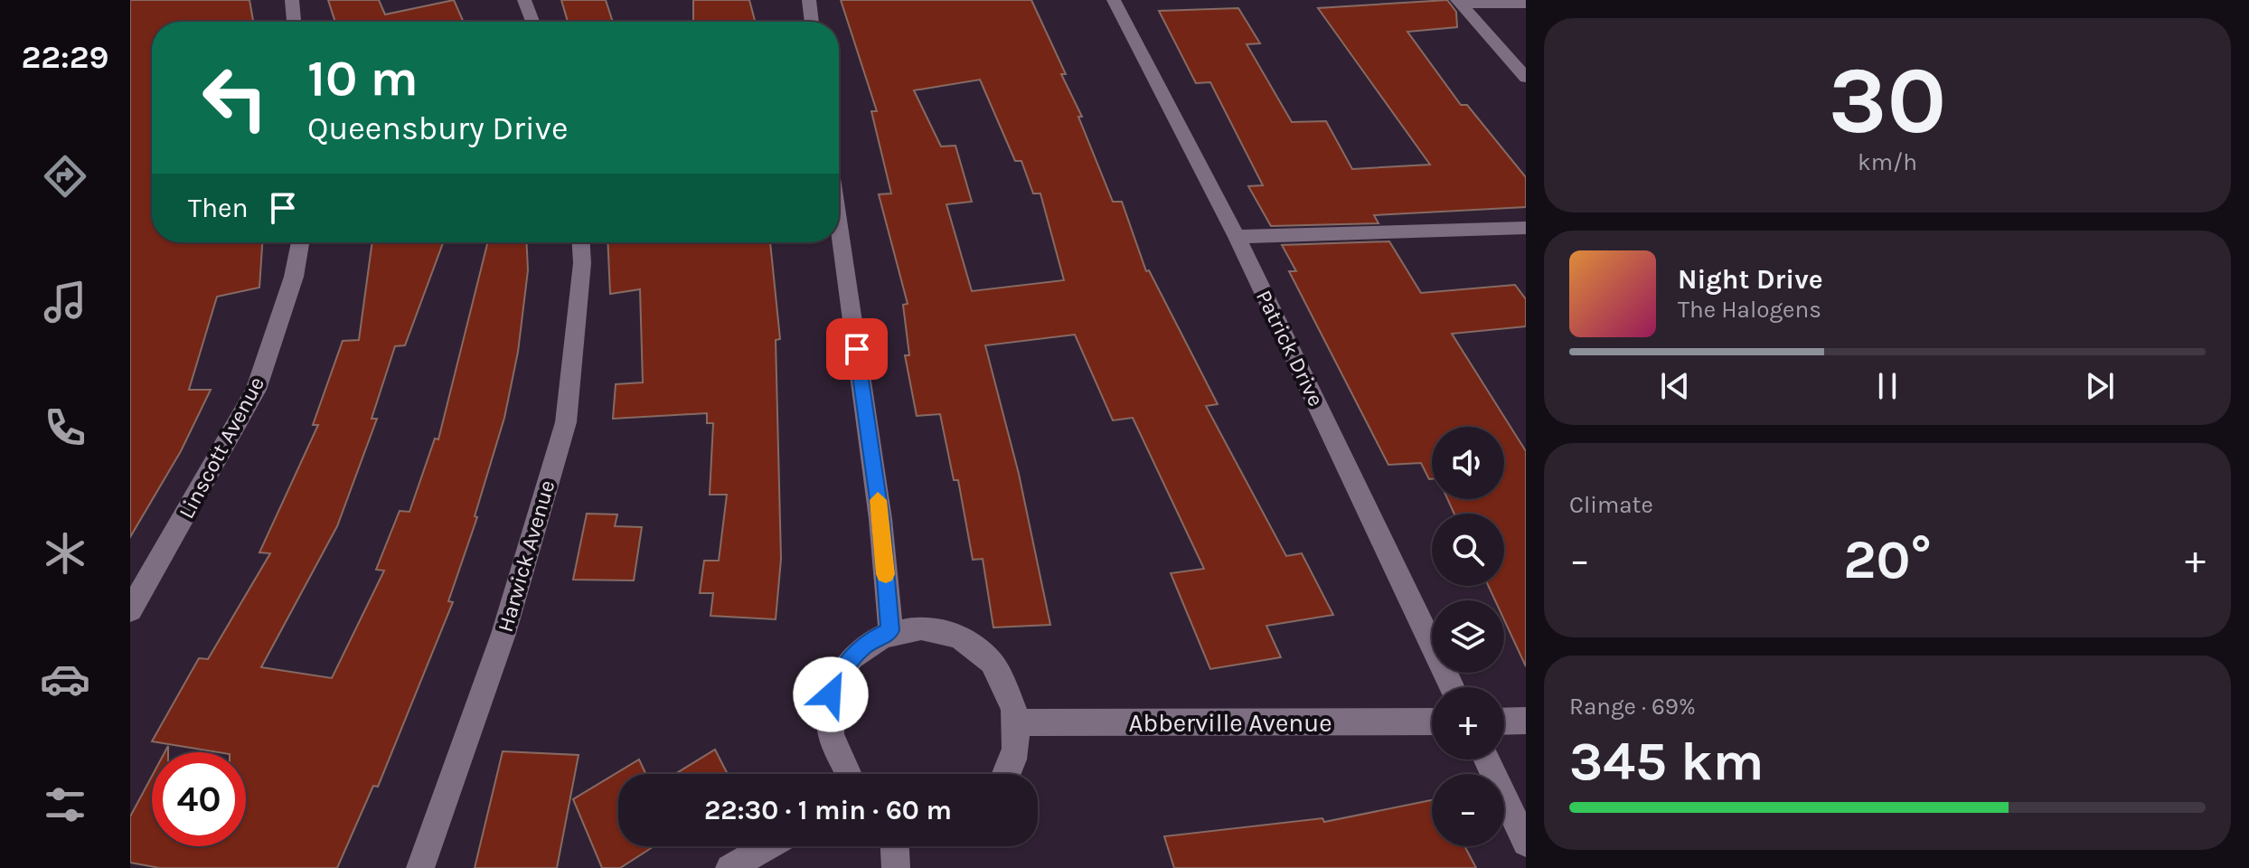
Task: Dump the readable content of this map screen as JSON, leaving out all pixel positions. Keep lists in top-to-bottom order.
{
  "streets": {
    "street": [
      "Patrick Drive",
      "Linscott Avenue",
      "Harwick Avenue",
      "Abberville Avenue"
    ]
  },
  "page": {
    "tabs": "22:29",
    "tile": [
      ["30", "km/h"],
      "Climate",
      ["Range · 69%", "345 km"]
    ],
    "turn": ["10 m", "Queensbury Drive"],
    "then": "Then",
    "song": ["Night Drive", "The Halogens"],
    "map_buttons": ["+", "−"],
    "heat": ["−", "20°", "+"],
    "limit": "40",
    "trip": "22:30 · 1 min · 60 m"
  }
}
